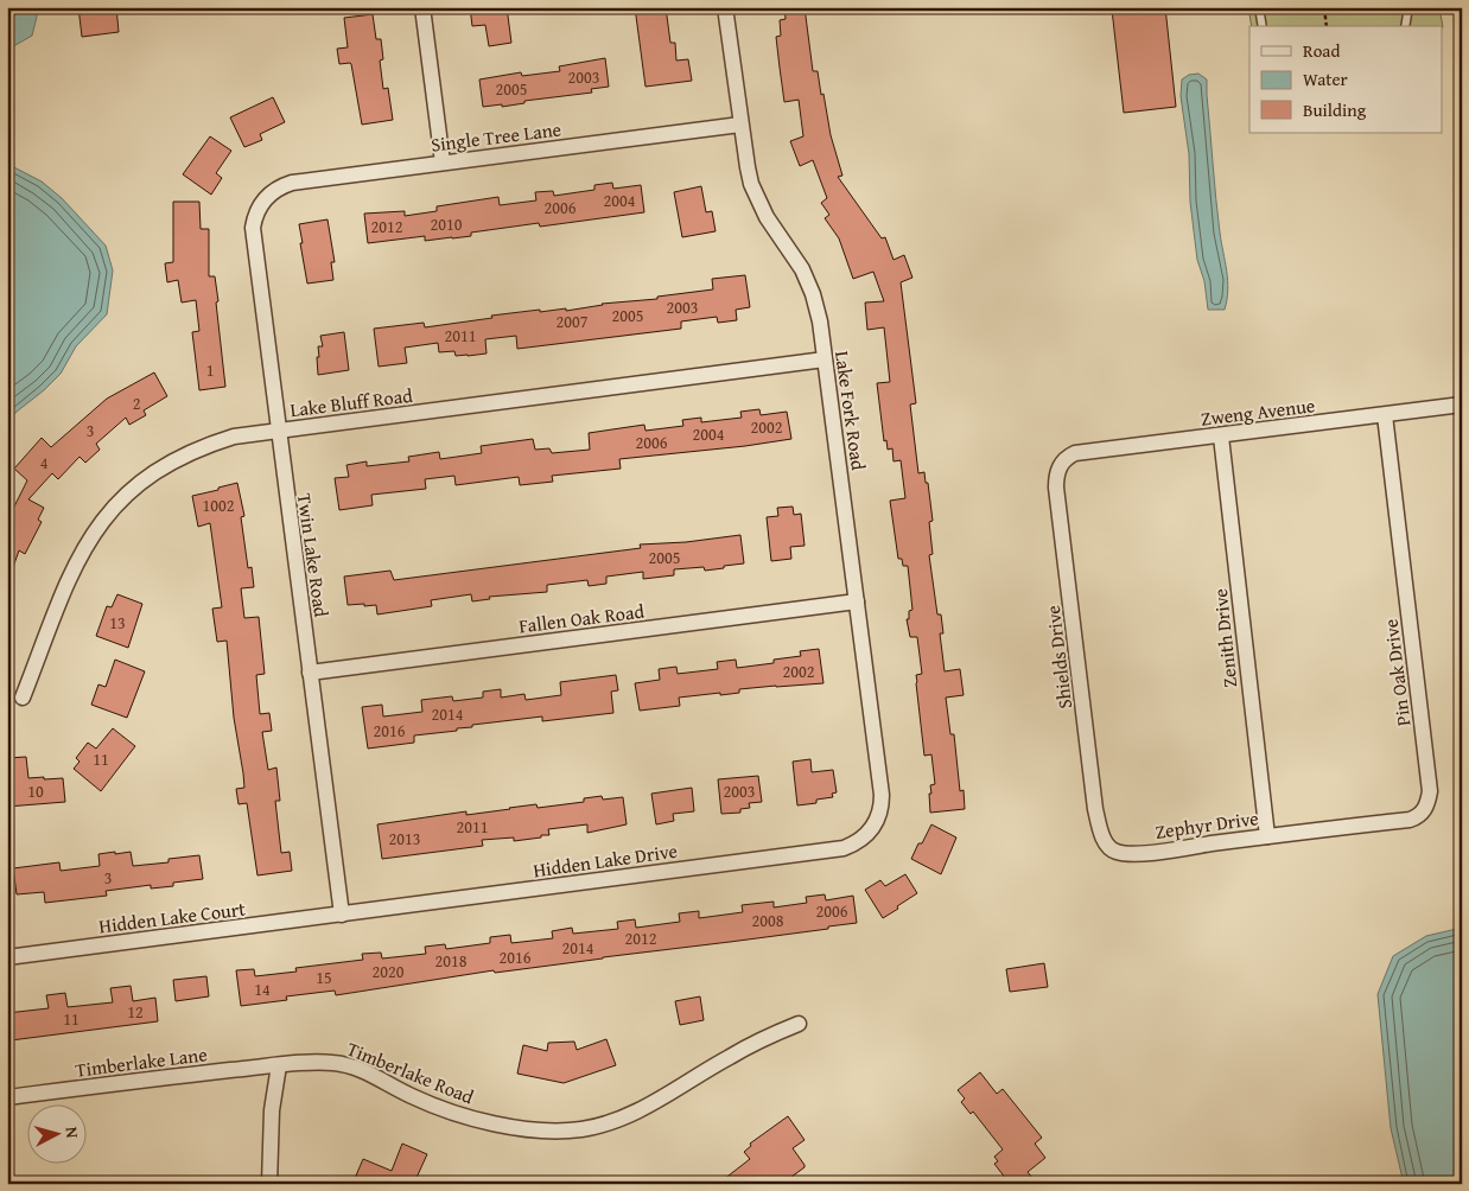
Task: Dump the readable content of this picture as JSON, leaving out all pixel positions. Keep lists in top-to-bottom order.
{
  "streets": {
    "street": [
      "Single Tree Lane",
      "Lake Bluff Road",
      "Lake Fork Road",
      "Zweng Avenue",
      "Twin Lake Road",
      "Fallen Oak Road",
      "Zenith Drive",
      "Shields Drive",
      "Pin Oak Drive",
      "Zephyr Drive",
      "Hidden Lake Drive",
      "Hidden Lake Court",
      "Timberlake Lane",
      "Timberlake Road"
    ]
  },
  "crossings": [
    ["Single Tree Lane", "Lake Fork Road"],
    ["Single Tree Lane", "Twin Lake Road"],
    ["Lake Bluff Road", "Lake Fork Road"],
    ["Lake Bluff Road", "Twin Lake Road"],
    ["Lake Fork Road", "Fallen Oak Road"],
    ["Lake Fork Road", "Hidden Lake Drive"],
    ["Zweng Avenue", "Zenith Drive"],
    ["Zweng Avenue", "Shields Drive"],
    ["Zweng Avenue", "Pin Oak Drive"],
    ["Twin Lake Road", "Fallen Oak Road"],
    ["Twin Lake Road", "Hidden Lake Drive"],
    ["Twin Lake Road", "Hidden Lake Court"],
    ["Zenith Drive", "Zephyr Drive"],
    ["Shields Drive", "Zephyr Drive"],
    ["Pin Oak Drive", "Zephyr Drive"],
    ["Hidden Lake Drive", "Hidden Lake Court"],
    ["Timberlake Lane", "Timberlake Road"]
  ],
  "house_numbers": [
    "2003",
    "2005",
    "2004",
    "2006",
    "2010",
    "2012",
    "2003",
    "2005",
    "2007",
    "2011",
    "1",
    "2",
    "2002",
    "3",
    "2004",
    "2006",
    "4",
    "1002",
    "2005",
    "13",
    "2002",
    "2014",
    "2016",
    "11",
    "10",
    "2003",
    "2011",
    "2013",
    "3",
    "2006",
    "2008",
    "2012",
    "2014",
    "2016",
    "2018",
    "2020",
    "15",
    "14",
    "12",
    "11"
  ],
  "legend": ["Road", "Water", "Building"],
  "north": "right"
}
